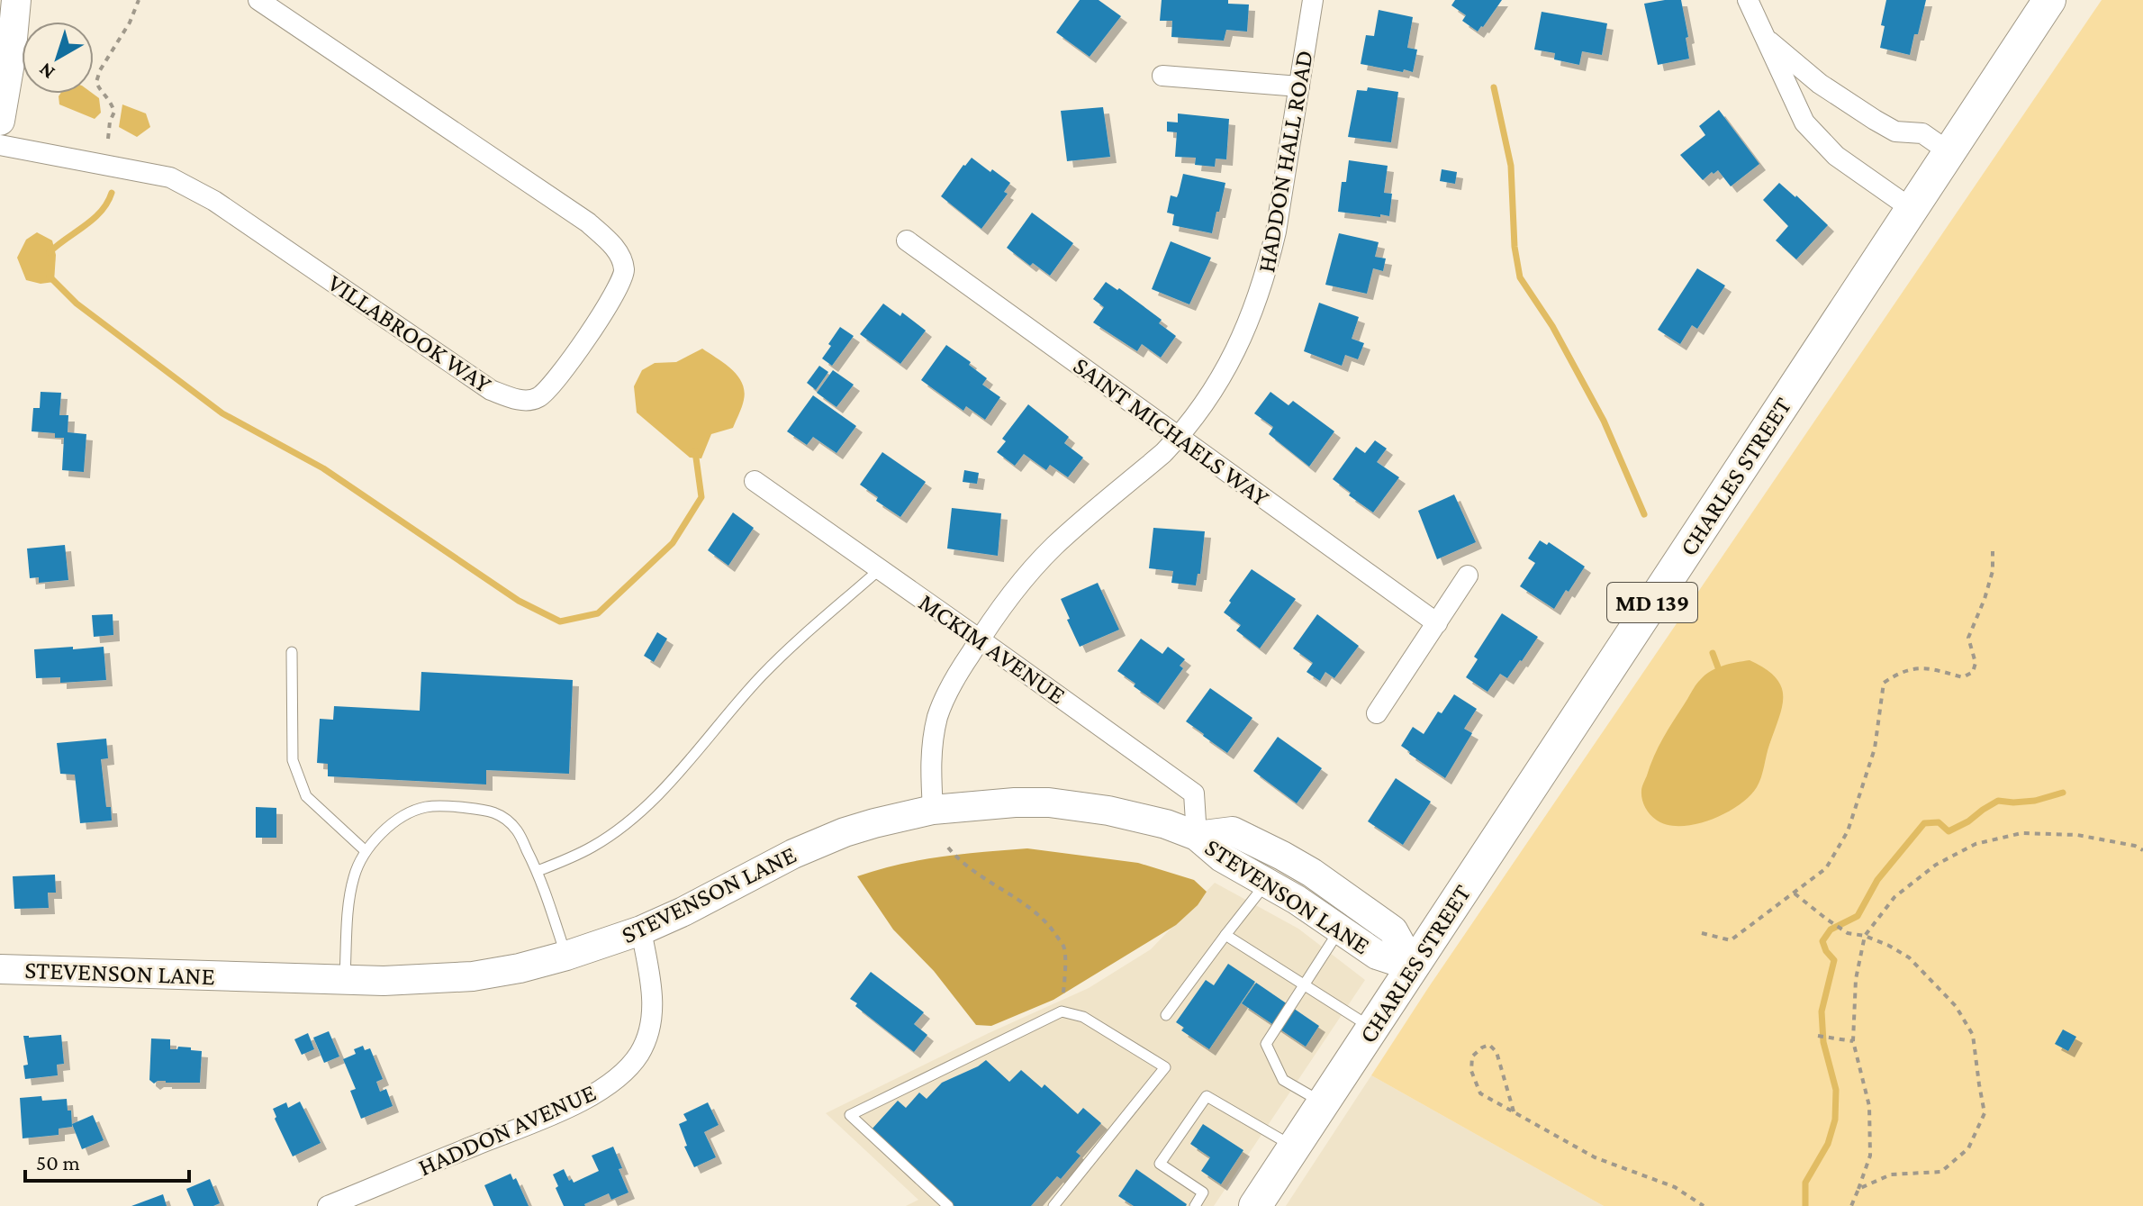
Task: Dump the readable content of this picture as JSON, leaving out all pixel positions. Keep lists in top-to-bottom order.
{
  "streets": {
    "main road": ["CHARLES STREET", "MD 139"],
    "street": [
      "HADDON HALL ROAD",
      "VILLABROOK WAY",
      "SAINT MICHAELS WAY",
      "MCKIM AVENUE",
      "STEVENSON LANE",
      "HADDON AVENUE"
    ]
  },
  "crossings": [
    ["HADDON HALL ROAD", "SAINT MICHAELS WAY"],
    ["HADDON HALL ROAD", "MCKIM AVENUE"],
    ["HADDON HALL ROAD", "STEVENSON LANE"],
    ["CHARLES STREET", "STEVENSON LANE"],
    ["MCKIM AVENUE", "STEVENSON LANE"],
    ["STEVENSON LANE", "HADDON AVENUE"]
  ],
  "scale_bar": "50 m",
  "north": "bottom left"
}
